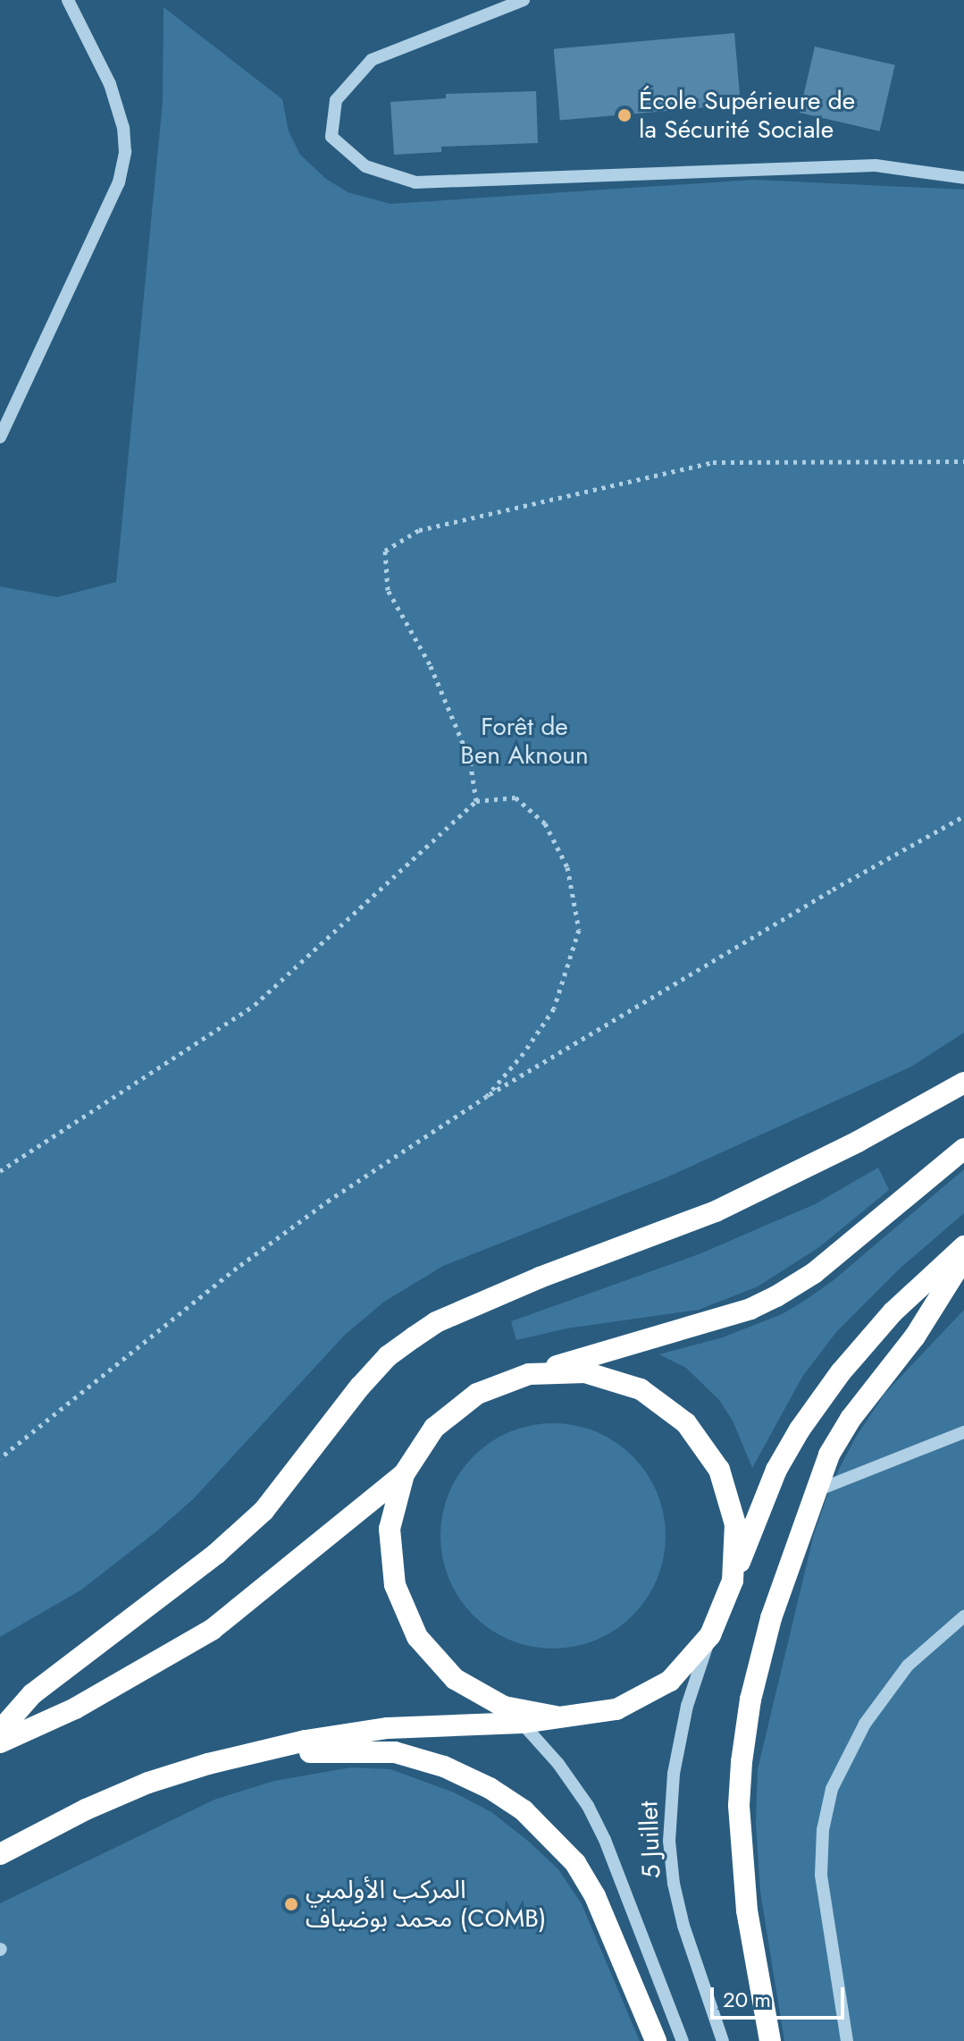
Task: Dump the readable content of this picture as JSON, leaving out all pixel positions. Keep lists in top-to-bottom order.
{
  "streets": {
    "lane": ["5 Juillet"]
  },
  "parks": ["Forêt de Ben Aknoun"],
  "places": ["École Supérieure de la Sécurité Sociale", "المركب الأولمبي محمد بوضياف (COMB)"],
  "scale_bar": "20 m"
}
